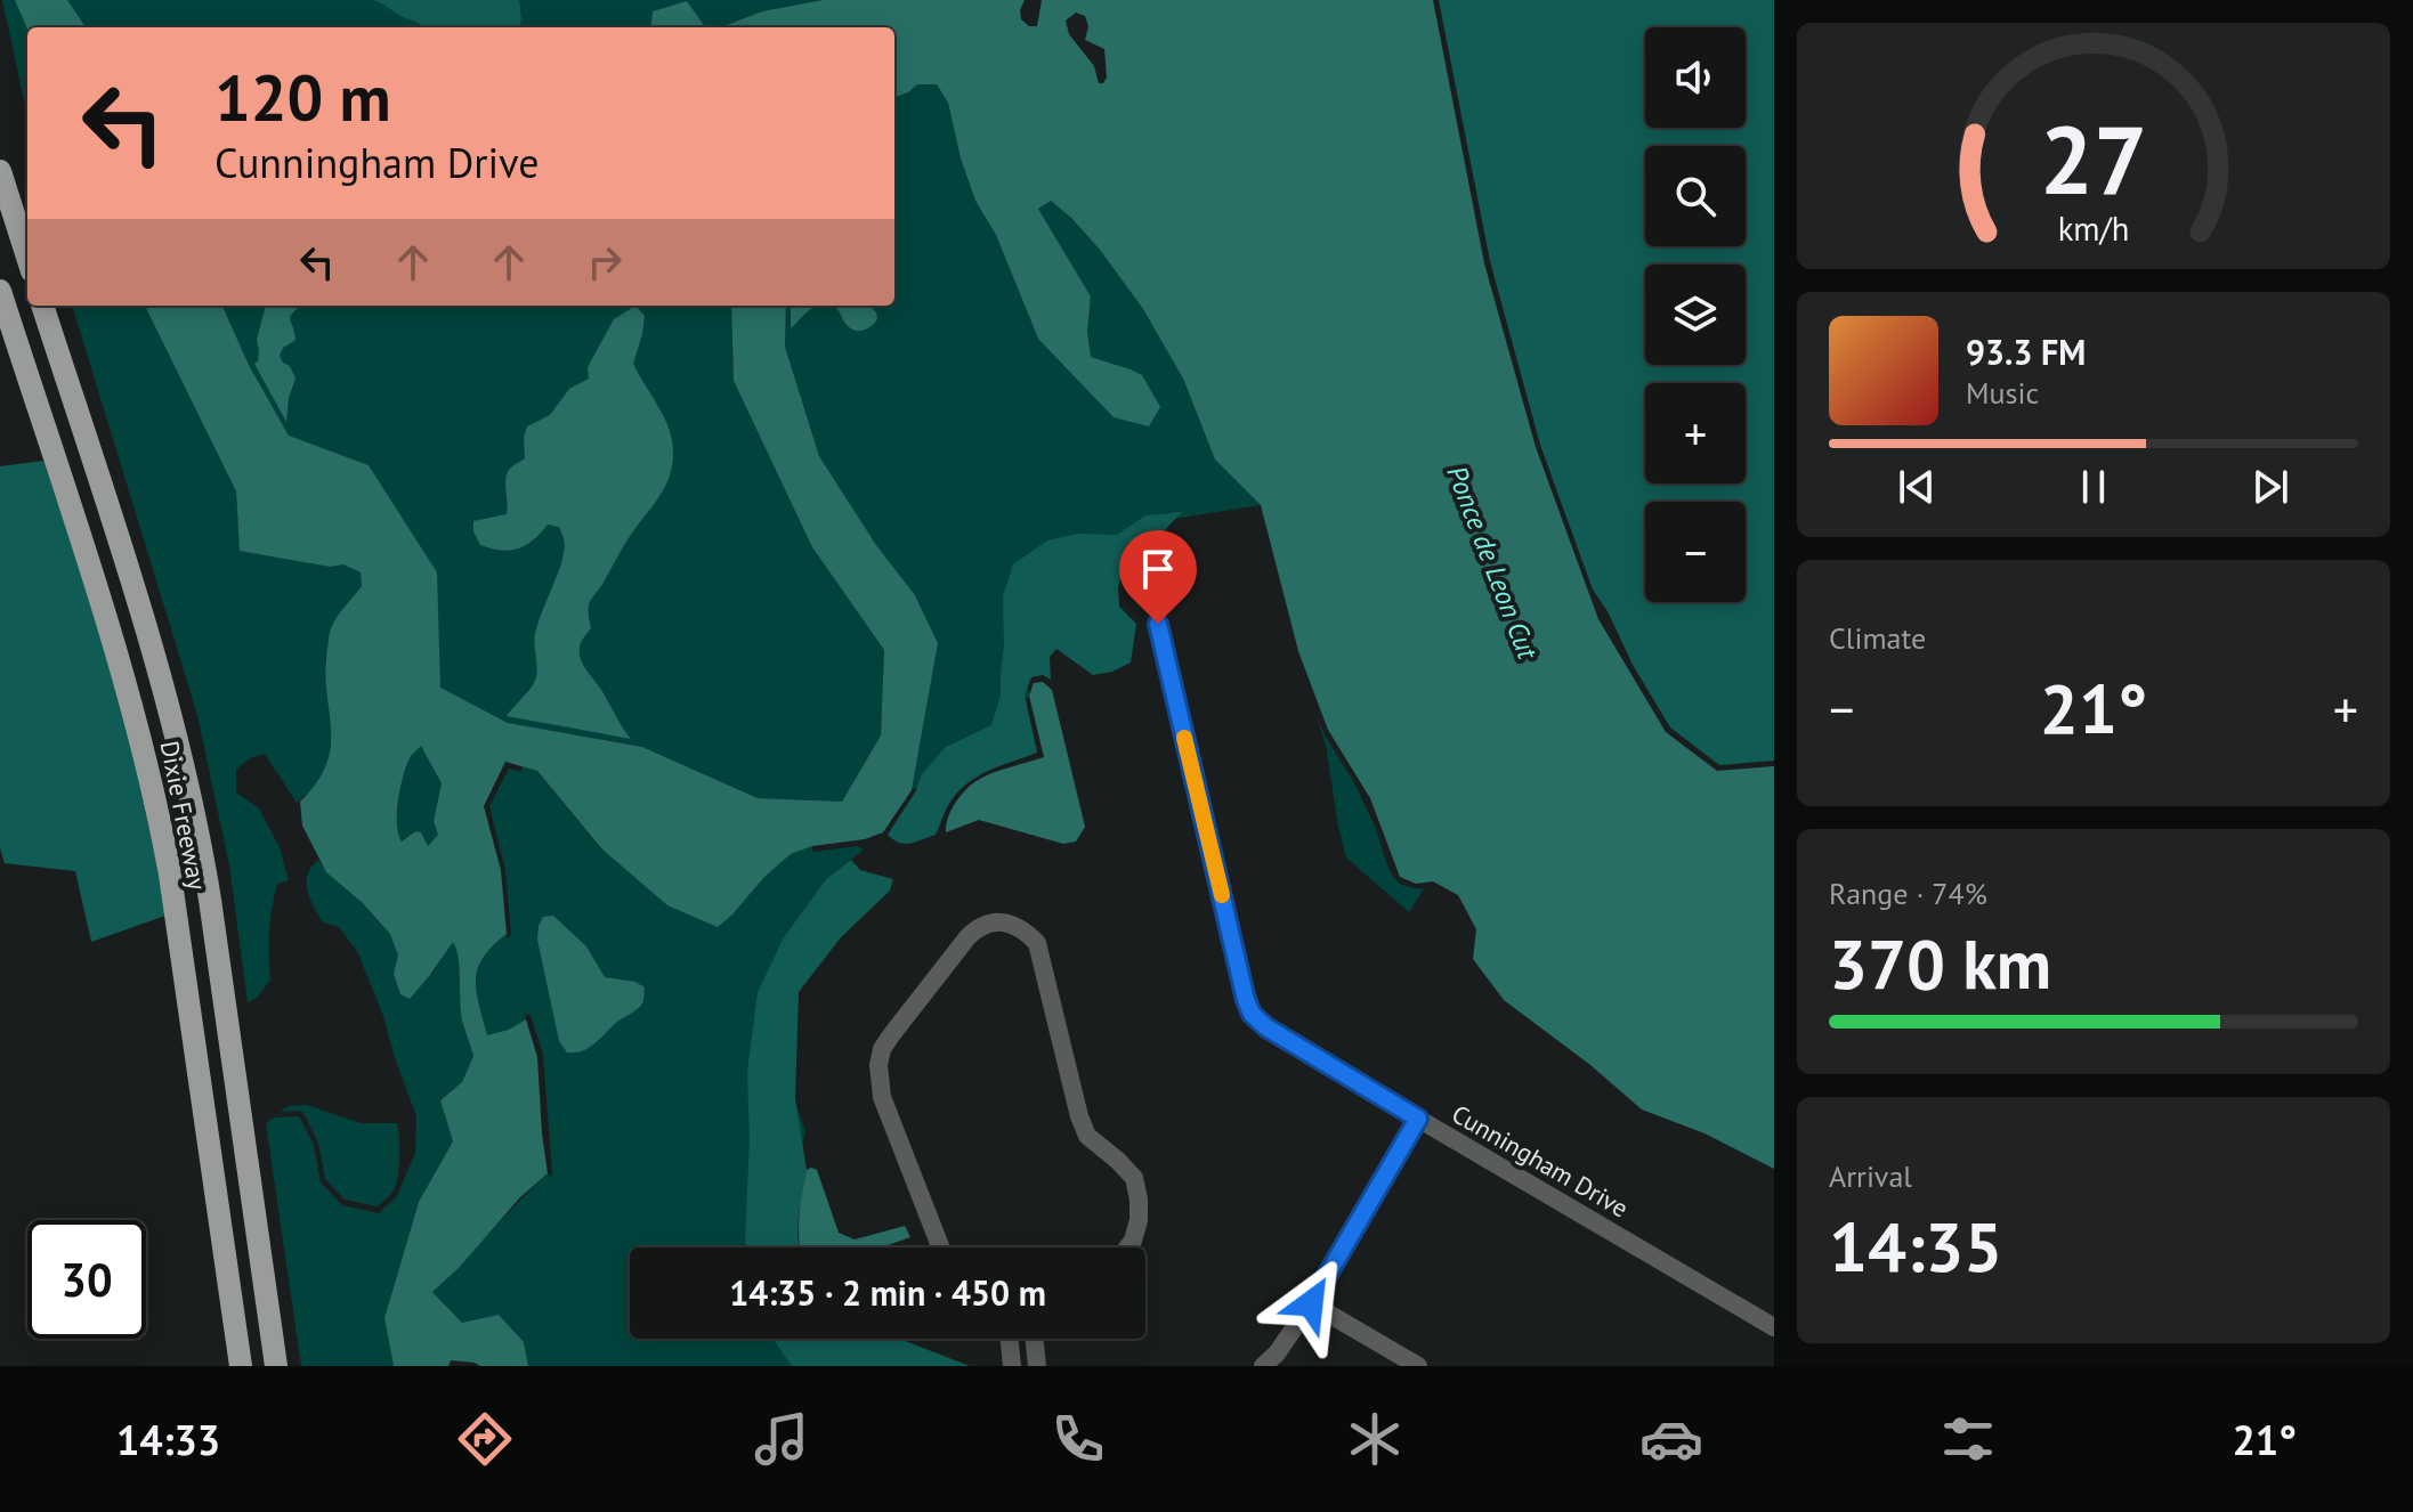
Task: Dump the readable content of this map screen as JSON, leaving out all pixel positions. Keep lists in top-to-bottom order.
{
  "streets": {
    "main road": ["Dixie Freeway"],
    "street": ["Cunningham Drive"]
  },
  "water": ["Ponce de Leon Cut"],
  "page": {
    "map_buttons": ["+", "−"],
    "turn": ["120 m", "Cunningham Drive"],
    "song": ["93.3 FM", "Music"],
    "tile": [
      "Climate",
      ["Range · 74%", "370 km"],
      ["Arrival", "14:35"]
    ],
    "heat": ["−", "21°", "+"],
    "limit": "30",
    "trip": "14:35 · 2 min · 450 m",
    "tabs": ["14:33", "21°"],
    "gauge": ["27", "km/h"]
  }
}
